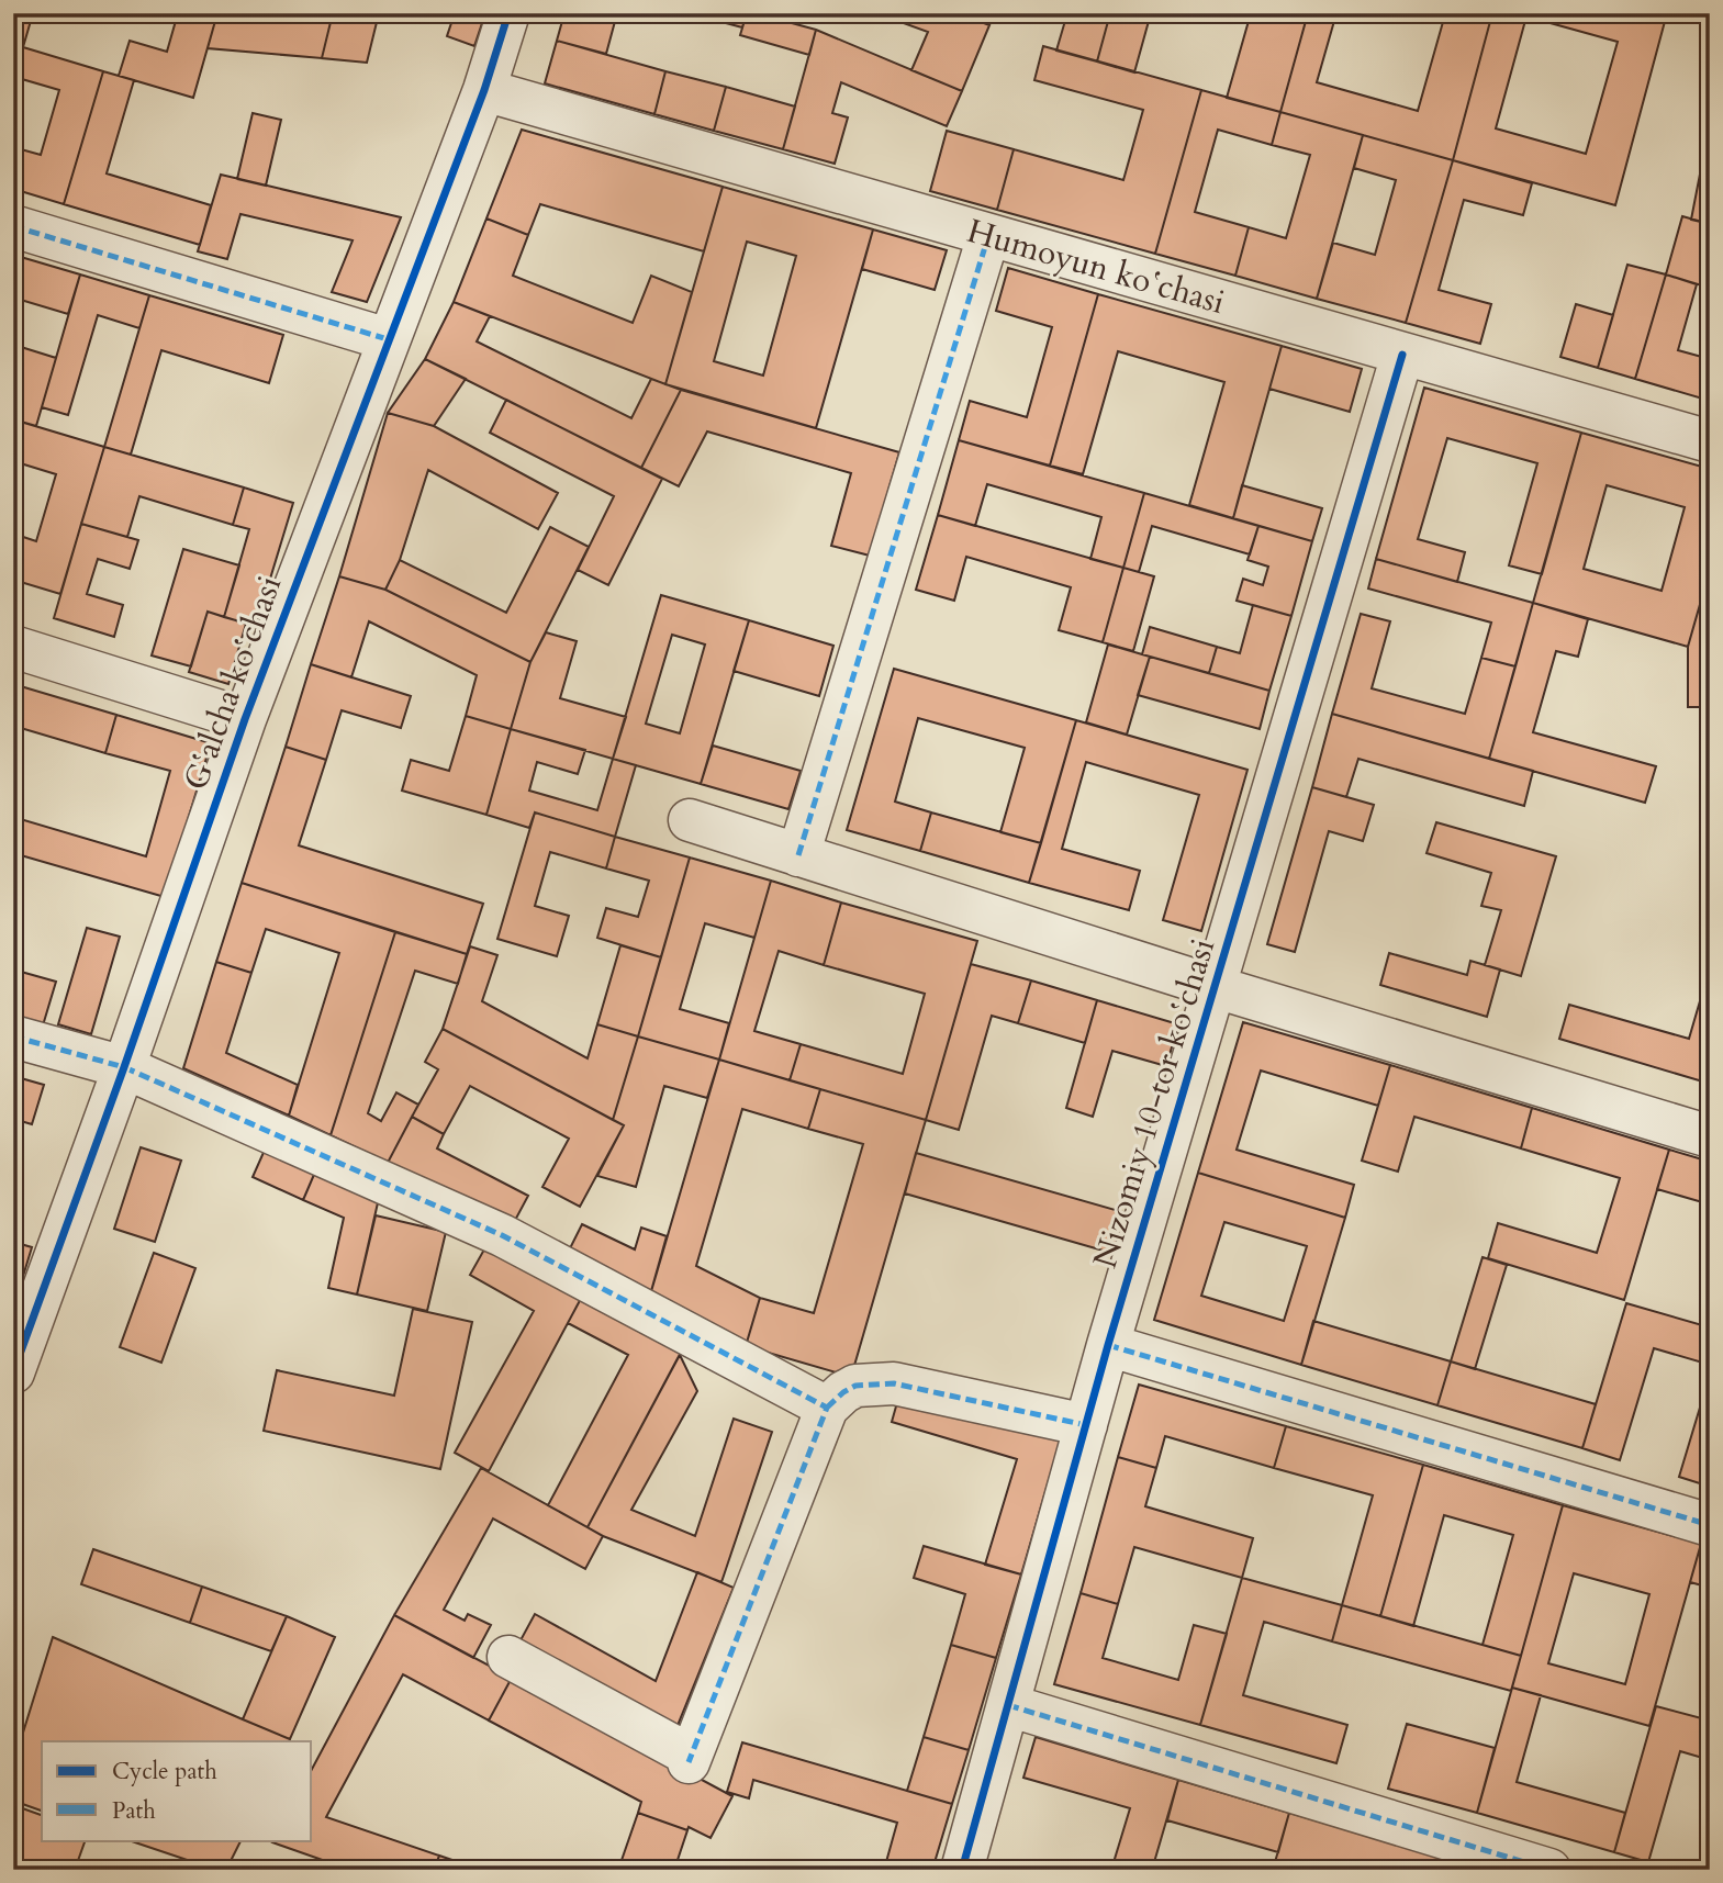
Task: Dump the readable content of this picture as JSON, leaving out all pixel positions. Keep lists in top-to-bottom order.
{
  "streets": {
    "street": ["Humoyun koʻchasi", "Gʻalcha koʻchasi", "Nizomiy 10-tor koʻchasi"]
  },
  "crossings": [
    ["Humoyun koʻchasi", "Gʻalcha koʻchasi"],
    ["Humoyun koʻchasi", "Nizomiy 10-tor koʻchasi"]
  ],
  "legend": ["Cycle path", "Path"]
}
